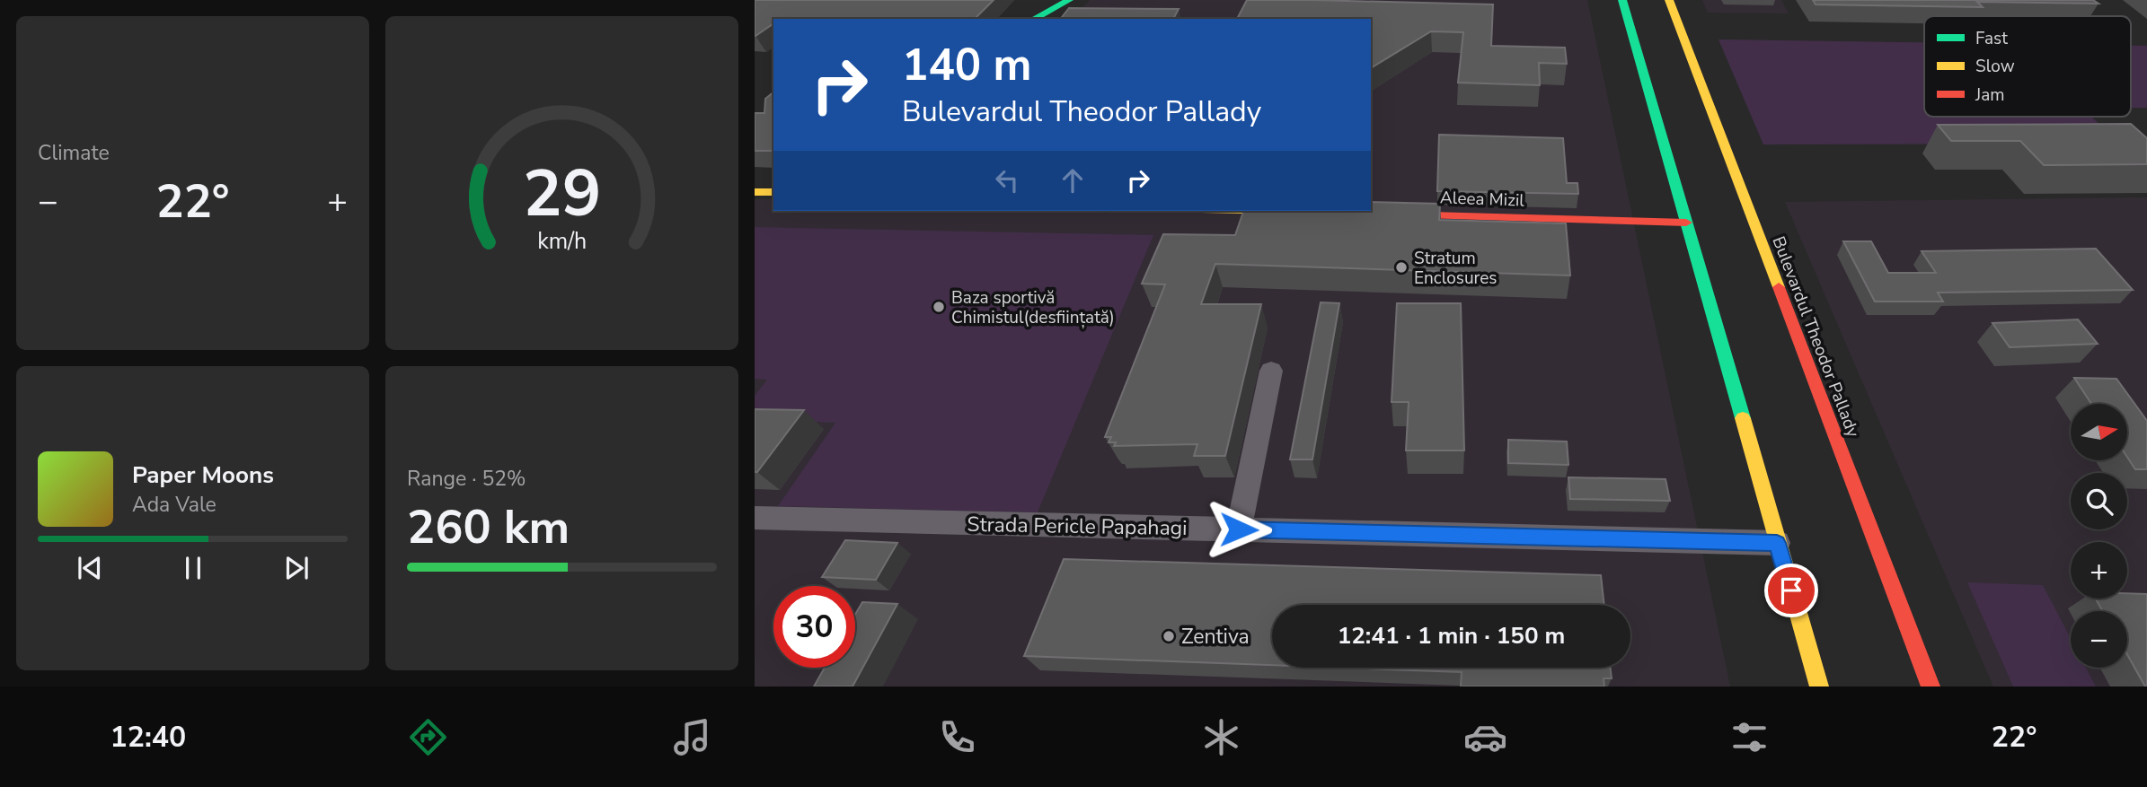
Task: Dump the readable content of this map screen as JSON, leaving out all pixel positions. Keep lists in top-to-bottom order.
{
  "streets": {
    "main road": ["Aleea Mizil", "Bulevardul Theodor Pallady"],
    "street": ["Strada Pericle Papahagi"]
  },
  "places": ["Stratum Enclosures", "Baza sportivă Chimistul(desființată)", "Zentiva"],
  "legend": ["Fast", "Slow", "Jam"],
  "north": "right",
  "page": {
    "tile": [
      "Climate",
      ["Range · 52%", "260 km"]
    ],
    "turn": ["140 m", "Bulevardul Theodor Pallady"],
    "heat": ["−", "22°", "+"],
    "map_buttons": ["+", "−"],
    "song": ["Paper Moons", "Ada Vale"],
    "limit": "30",
    "trip": "12:41 · 1 min · 150 m",
    "tabs": ["12:40", "22°"],
    "gauge": ["29", "km/h"]
  }
}
